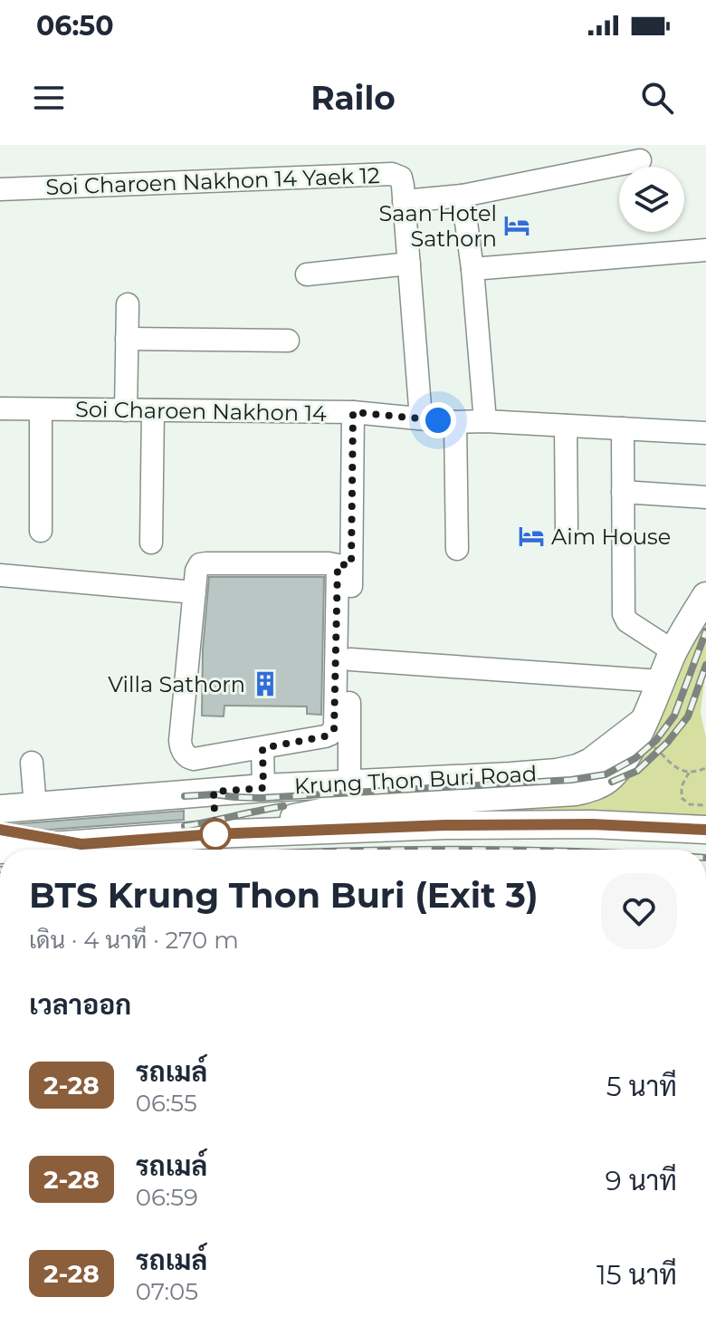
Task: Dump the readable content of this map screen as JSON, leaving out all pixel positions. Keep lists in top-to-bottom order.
{
  "streets": {
    "main road": ["Krung Thon Buri Road"],
    "street": ["Soi Charoen Nakhon 14 Yaek 12", "Soi Charoen Nakhon 14"]
  },
  "crossings": [
    ["Soi Charoen Nakhon 14 Yaek 12", "Soi Charoen Nakhon 14"]
  ],
  "places": {
    "hotel": ["Saan Hotel Sathorn", "Aim House"],
    "building": ["Villa Sathorn"]
  },
  "lines": ["bus line 2-28"],
  "page": {
    "status": "06:50",
    "header": "Railo",
    "heading": [
      ["BTS Krung Thon Buri (Exit 3)", "เดิน · 4 นาที · 270 m"],
      "เวลาออก"
    ],
    "list": [
      {
        "mark": "2-28",
        "name": "รถเมล์",
        "note": "06:55",
        "value": "5 นาที"
      },
      {
        "mark": "2-28",
        "name": "รถเมล์",
        "note": "06:59",
        "value": "9 นาที"
      },
      {
        "mark": "2-28",
        "name": "รถเมล์",
        "note": "07:05",
        "value": "15 นาที"
      }
    ]
  }
}
